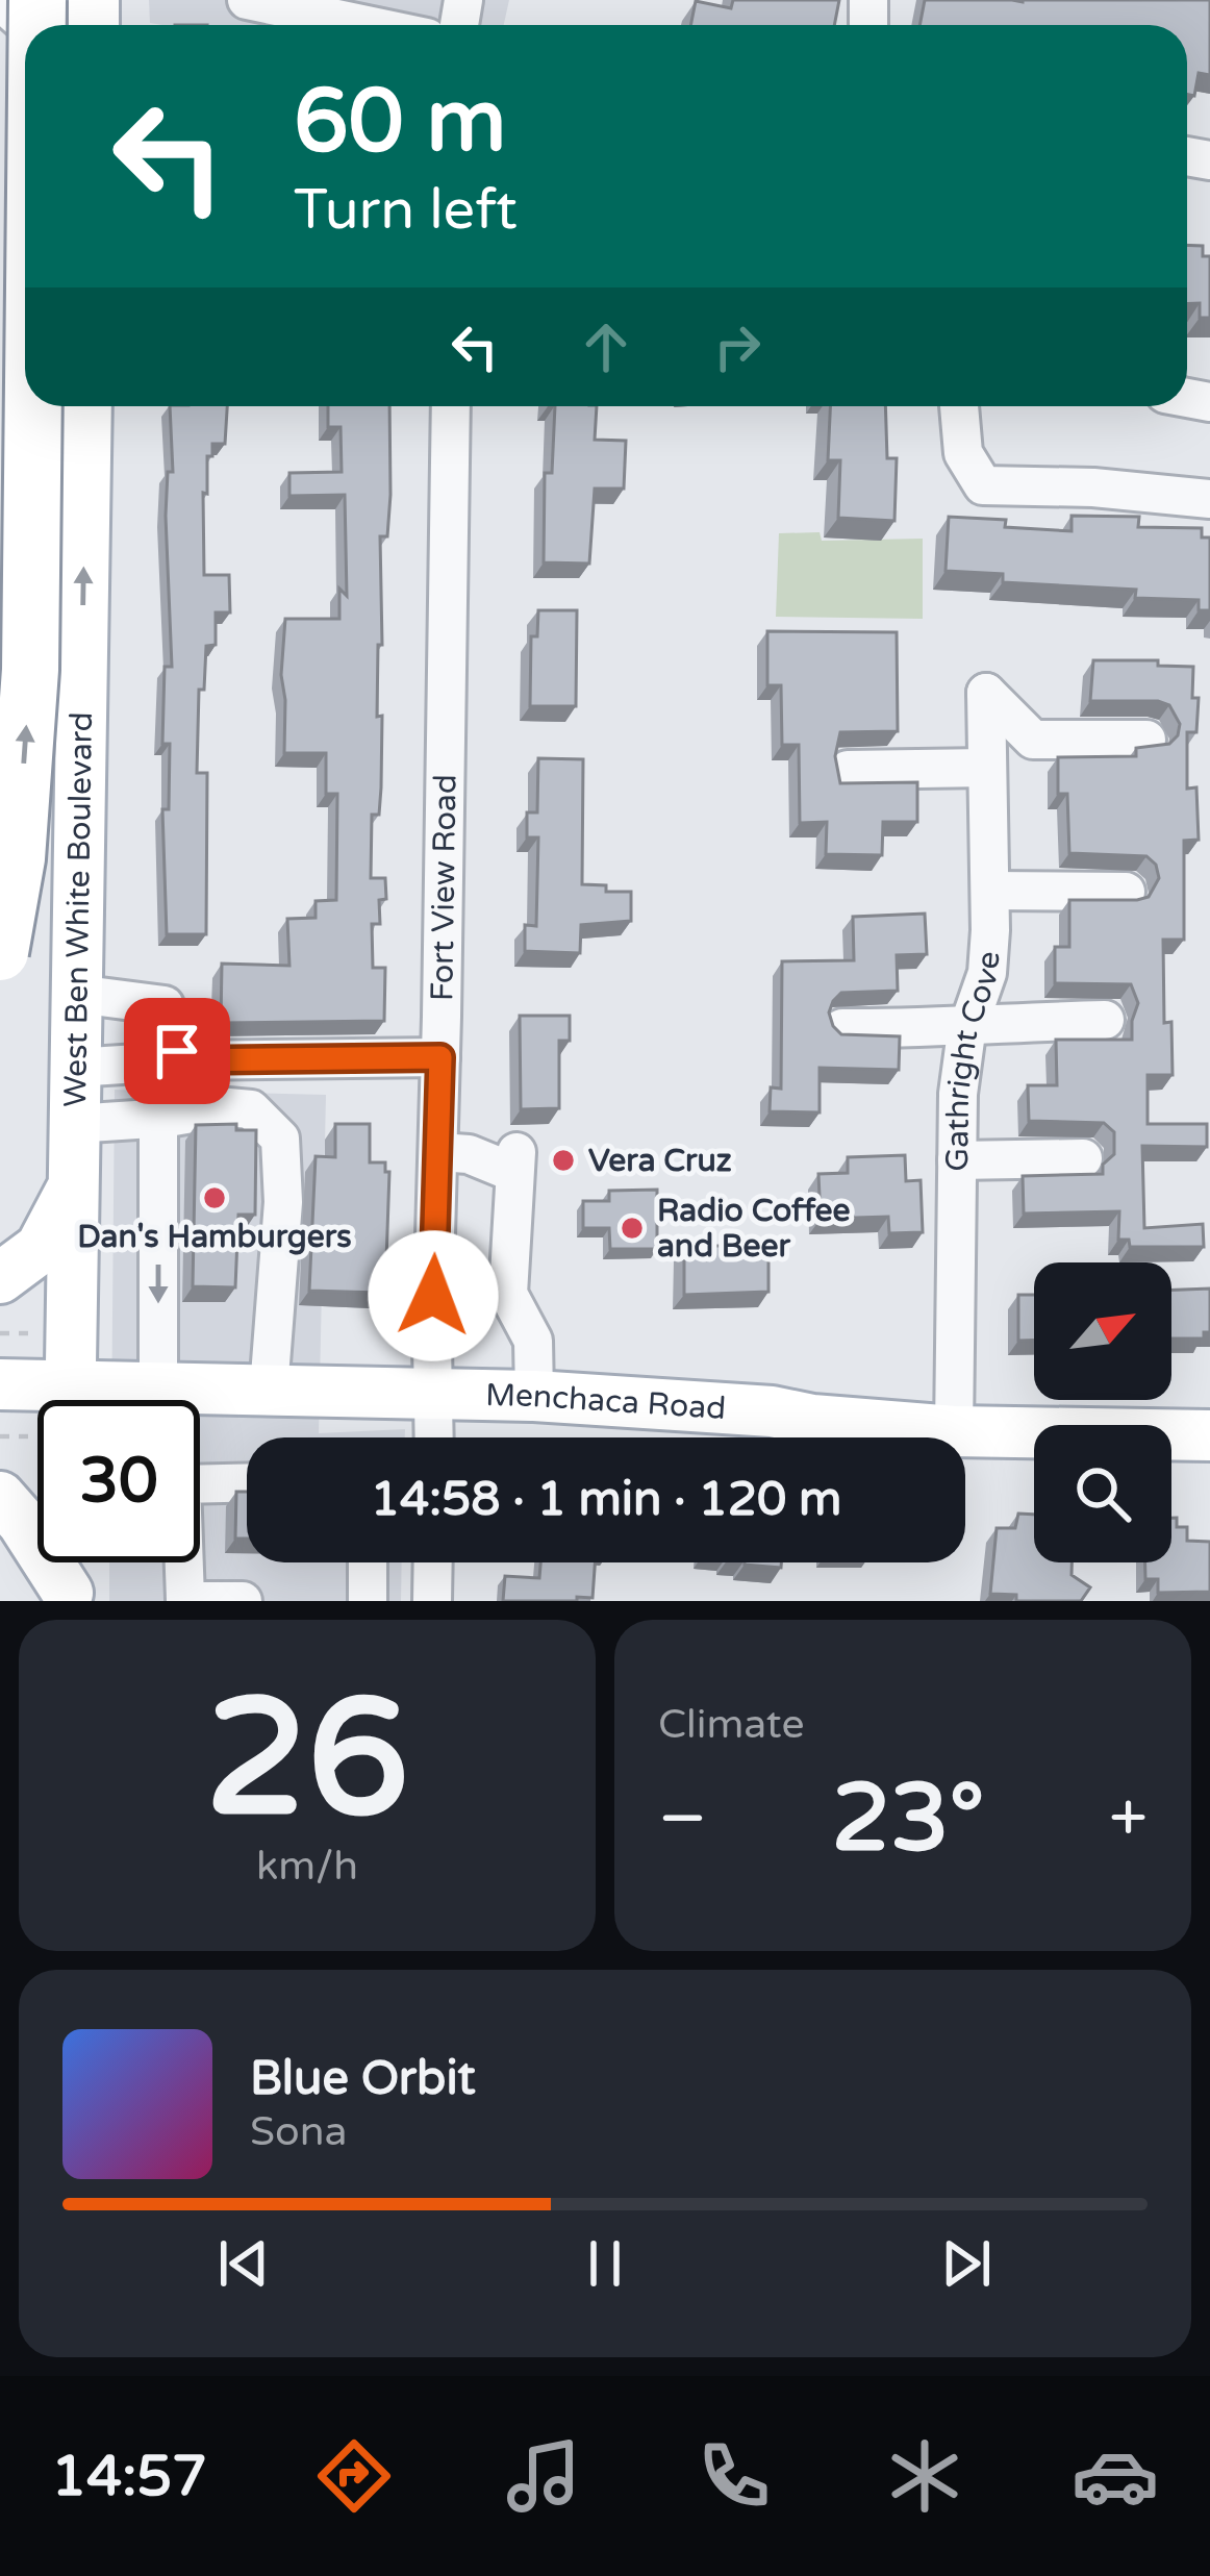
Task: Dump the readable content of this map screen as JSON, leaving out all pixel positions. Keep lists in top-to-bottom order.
{
  "streets": {
    "main road": ["West Ben White Boulevard", "Menchaca Road"],
    "street": ["Fort View Road", "Gathright Cove"]
  },
  "crossings": [
    ["Fort View Road", "Menchaca Road"],
    ["Gathright Cove", "Menchaca Road"]
  ],
  "one_way": ["West Ben White Boulevard"],
  "places": ["Vera Cruz", "Dan's Hamburgers", "Radio Coffee and Beer"],
  "north": "top right",
  "page": {
    "turn": ["60 m", "Turn left"],
    "limit": "30",
    "trip": "14:58 · 1 min · 120 m",
    "tile": [
      ["26", "km/h"],
      "Climate"
    ],
    "heat": ["−", "23°", "+"],
    "song": ["Blue Orbit", "Sona"],
    "tabs": "14:57"
  }
}
